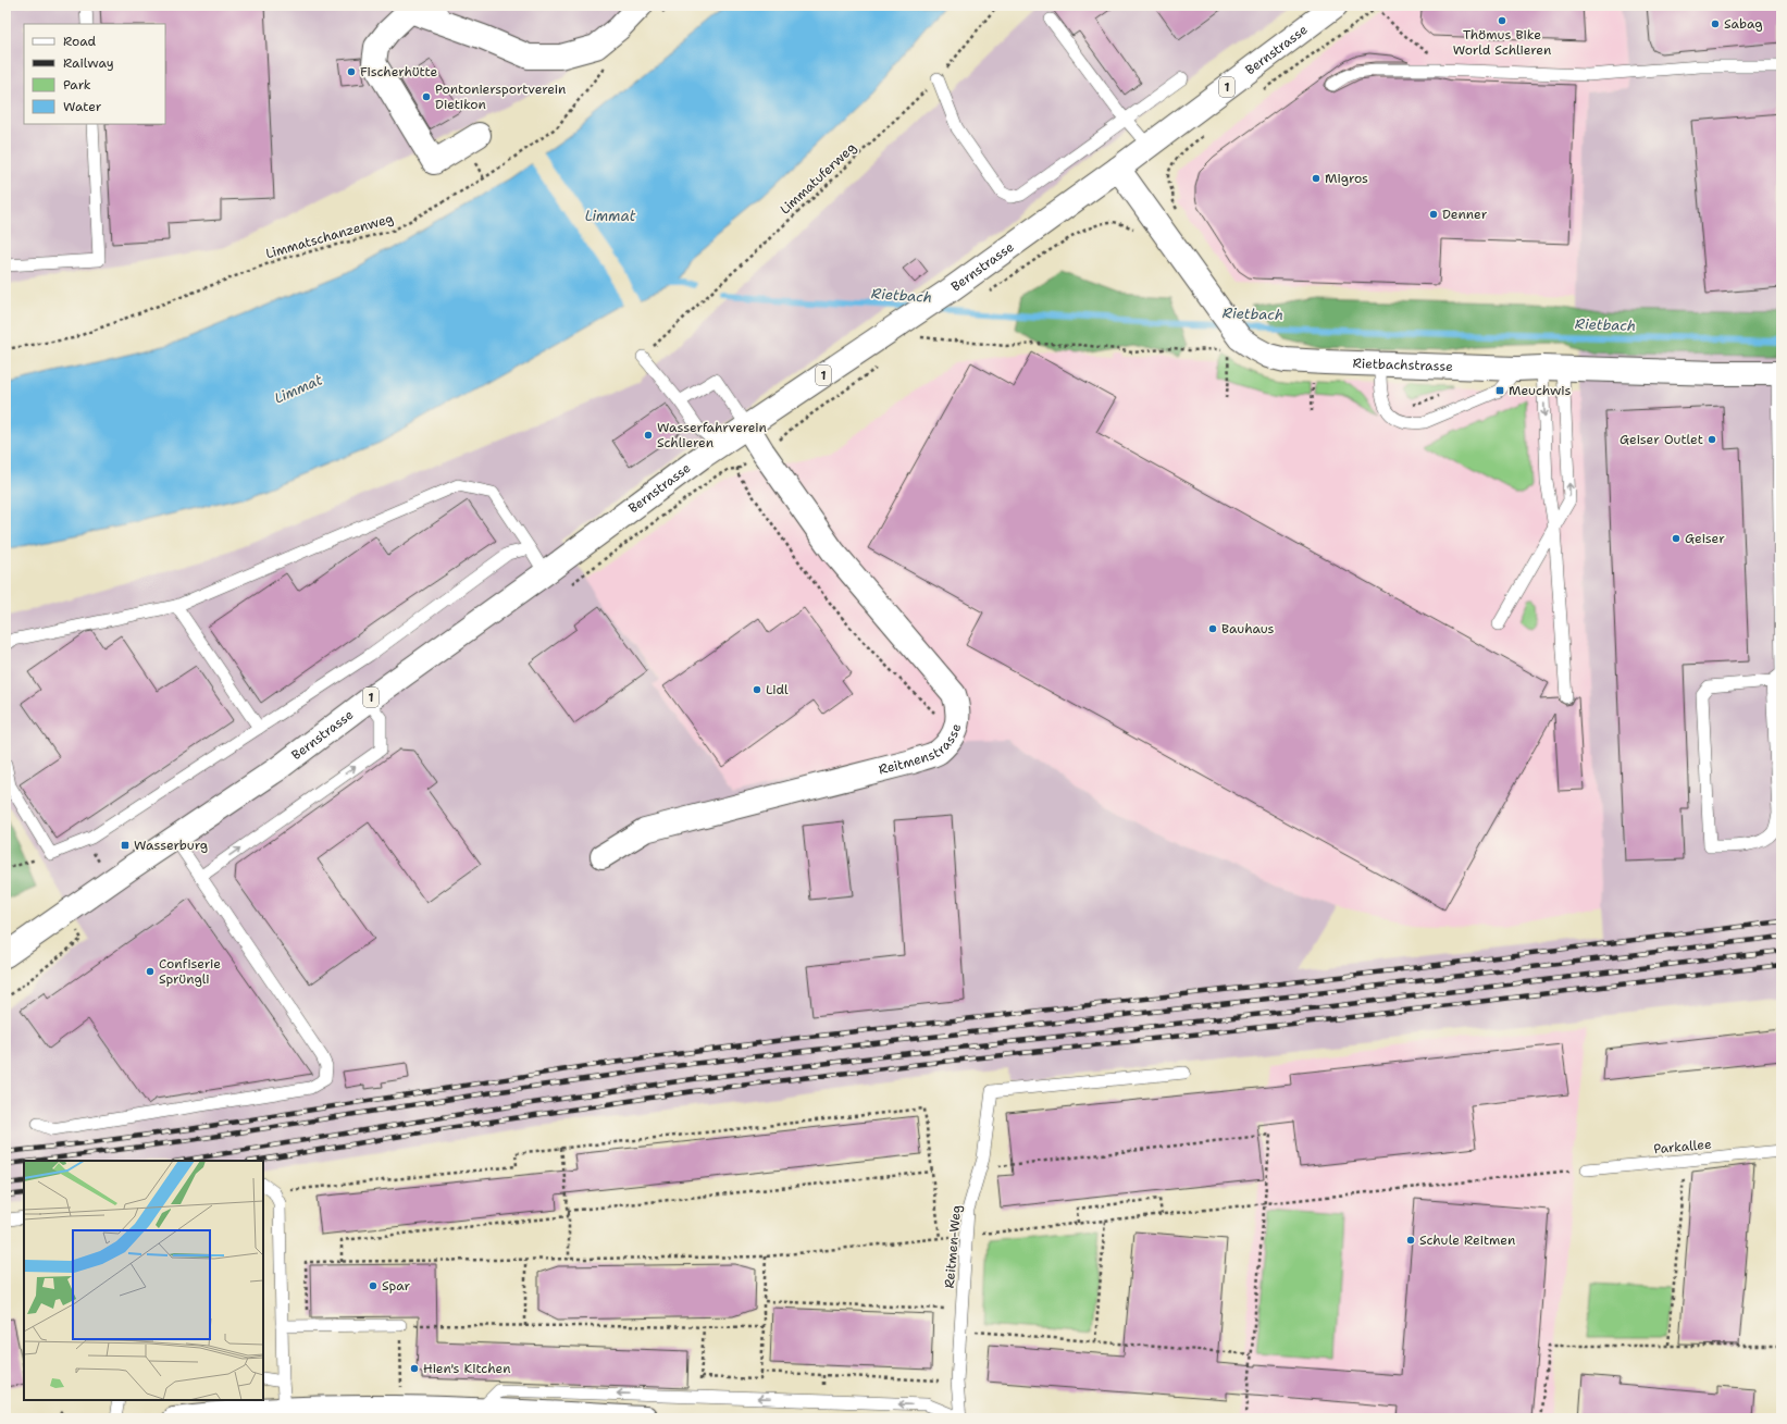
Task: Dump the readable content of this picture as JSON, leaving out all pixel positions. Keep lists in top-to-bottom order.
{
  "streets": {
    "main road": [
      "Bernstrasse",
      "1",
      "Rietbachstrasse",
      "Reitmenstrasse"
    ],
    "lane": ["Parkallee", "Reitmen-Weg"],
    "path": ["Limmatuferweg", "Limmatschanzenweg"]
  },
  "crossings": [
    ["Bernstrasse", "Rietbachstrasse"],
    ["Bernstrasse", "Reitmenstrasse"]
  ],
  "water": ["Limmat", "Rietbach"],
  "places": {
    "other": [
      "Thömus Bike World Schlieren",
      "Sabag",
      "Fischerhütte",
      "Pontoniersportverein Dietikon",
      "Migros",
      "Denner",
      "Wasserfahrverein Schlieren",
      "Geiser Outlet",
      "Geiser",
      "Bauhaus",
      "Lidl",
      "Confiserie Sprüngli",
      "Schule Reitmen",
      "Spar",
      "Hien's Kitchen"
    ],
    "transit": ["Meuchwis", "Wasserburg"]
  },
  "legend": [
    "Road",
    "Railway",
    "Park",
    "Water"
  ]
}
